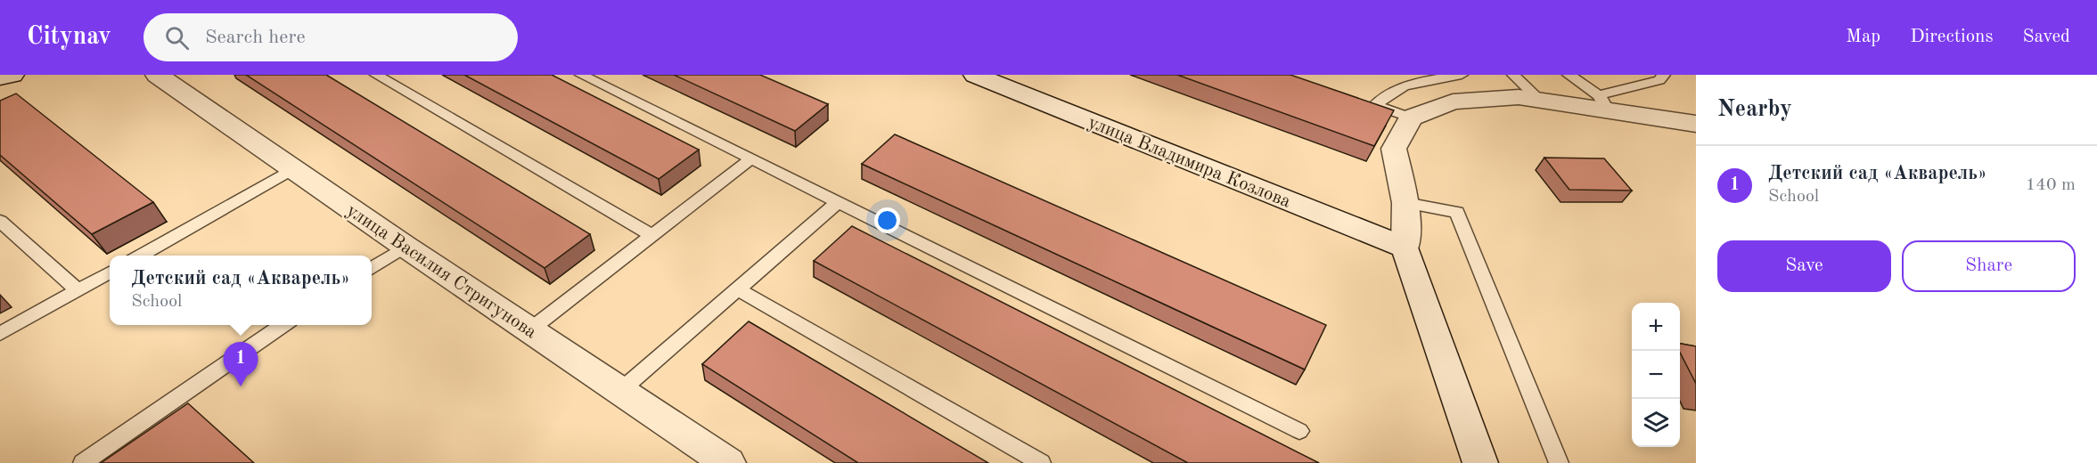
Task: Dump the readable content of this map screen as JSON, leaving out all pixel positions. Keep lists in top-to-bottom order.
{
  "streets": {
    "street": ["улица Владимира Козлова", "улица Василия Стригунова"]
  },
  "page": {
    "header": "Citynav",
    "search": "Search here",
    "nav": ["Map", "Directions", "Saved"],
    "heading": "Nearby",
    "list": [
      {
        "mark": "1",
        "name": "Детский сад «Акварель»",
        "note": "School",
        "value": "140 m"
      }
    ],
    "buttons": ["Save", "Share"],
    "popup": ["Детский сад «Акварель»", "School"],
    "map_buttons": ["+", "−"],
    "pins": "1"
  }
}
